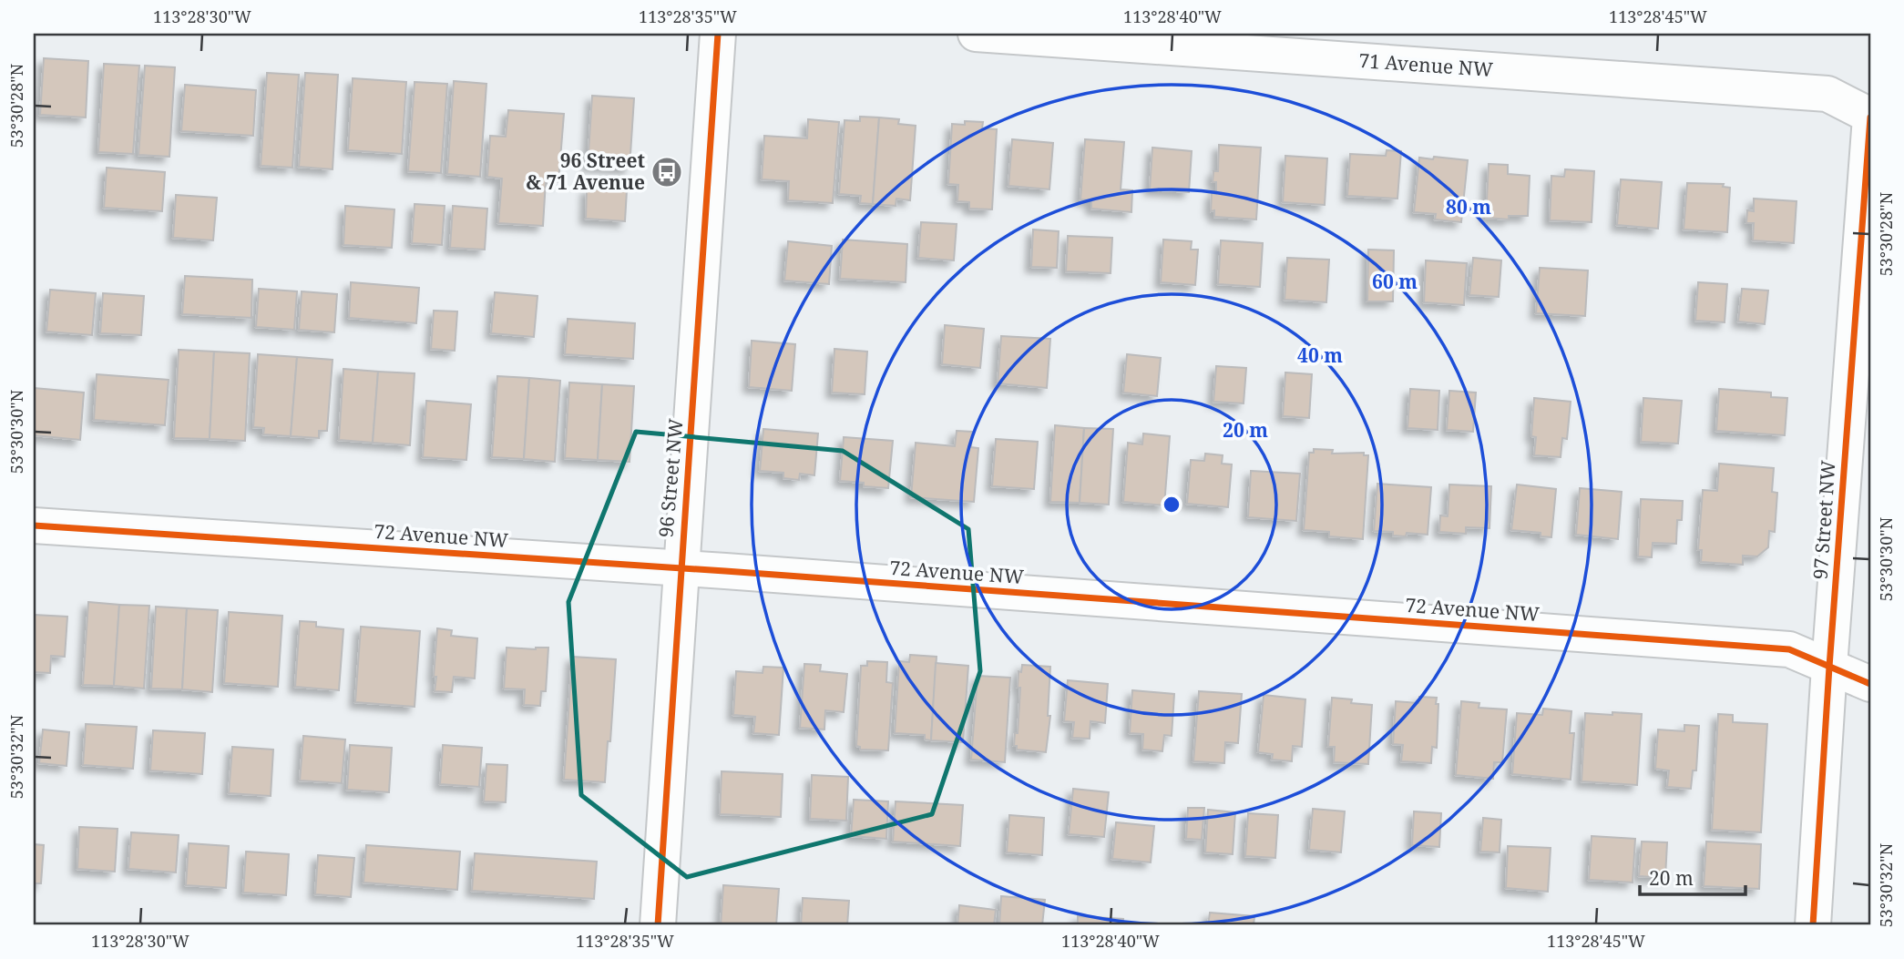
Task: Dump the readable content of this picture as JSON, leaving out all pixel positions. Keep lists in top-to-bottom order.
{
  "streets": {
    "street": [
      "71 Avenue NW",
      "96 Street NW",
      "97 Street NW",
      "72 Avenue NW"
    ]
  },
  "crossings": [
    ["71 Avenue NW", "97 Street NW"],
    ["96 Street NW", "72 Avenue NW"],
    ["97 Street NW", "72 Avenue NW"]
  ],
  "places": {
    "bus stop": ["96 Street & 71 Avenue"]
  },
  "scale_bar": "20 m",
  "coordinates": [
    "113°28'30\"W",
    "113°28'35\"W",
    "113°28'40\"W",
    "113°28'45\"W",
    "53°30'28\"N",
    "53°30'30\"N",
    "53°30'32\"N"
  ],
  "rings": [
    "80 m",
    "60 m",
    "40 m",
    "20 m"
  ]
}
